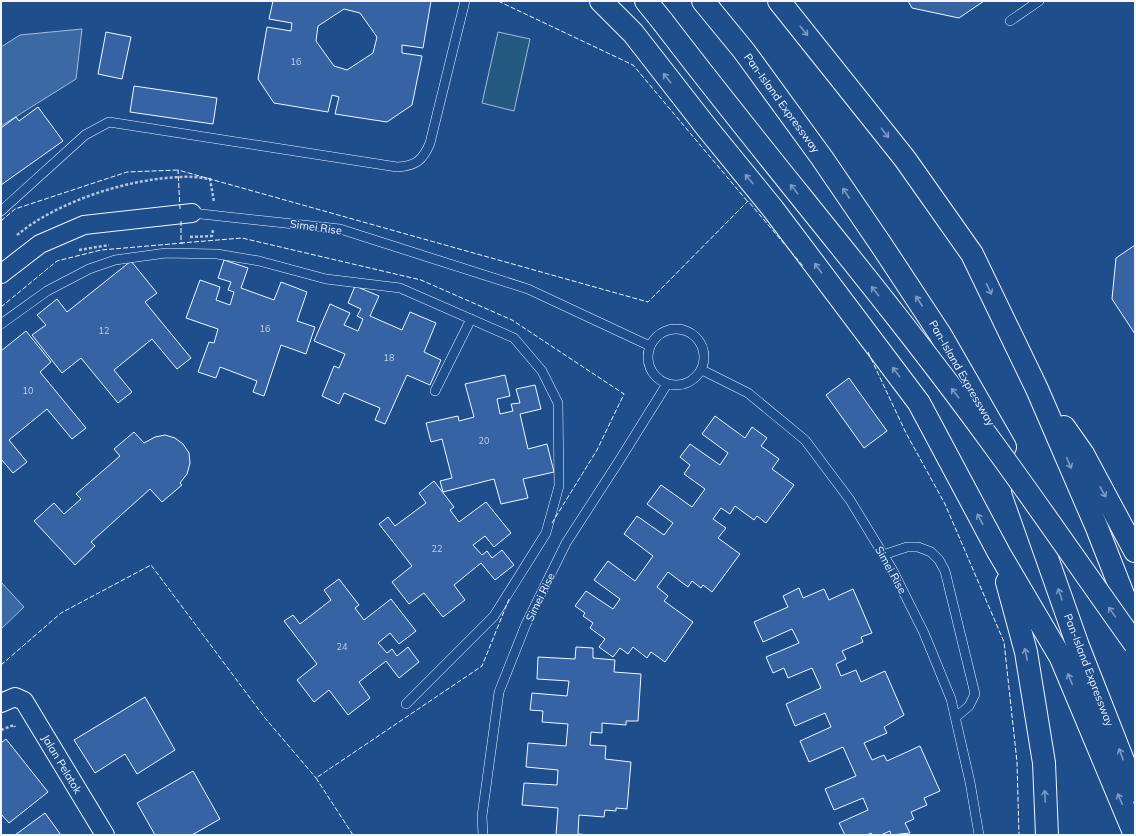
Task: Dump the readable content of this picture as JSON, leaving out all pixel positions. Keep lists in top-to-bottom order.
{
  "streets": {
    "highway": ["Pan-Island Expressway"],
    "street": ["Simei Rise", "Jalan Pelatok"]
  },
  "house_numbers": [
    "16",
    "16",
    "12",
    "18",
    "10",
    "20",
    "22",
    "24"
  ]
}
